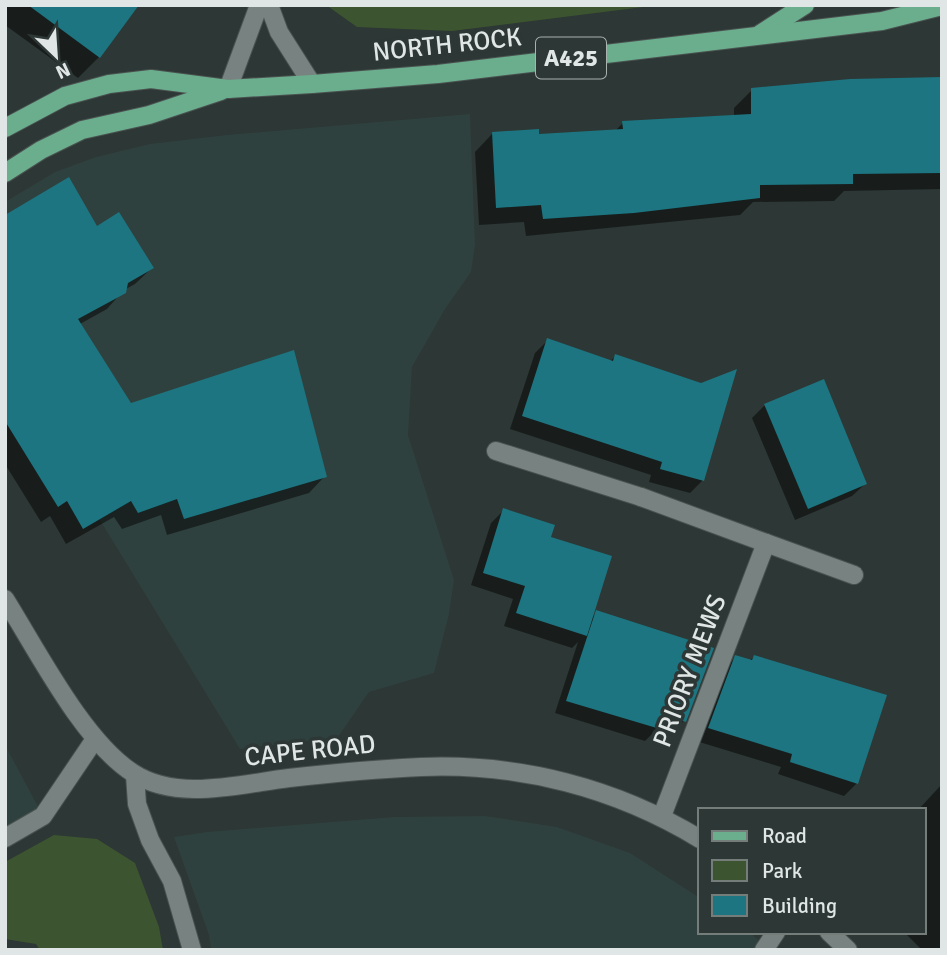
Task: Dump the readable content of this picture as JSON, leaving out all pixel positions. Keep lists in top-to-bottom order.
{
  "streets": {
    "main road": ["NORTH ROCK", "A425"],
    "street": ["PRIORY MEWS", "CAPE ROAD"]
  },
  "crossings": [
    ["NORTH ROCK", "A425"],
    ["PRIORY MEWS", "CAPE ROAD"]
  ],
  "legend": ["Road", "Park", "Building"],
  "north": "bottom right"
}
